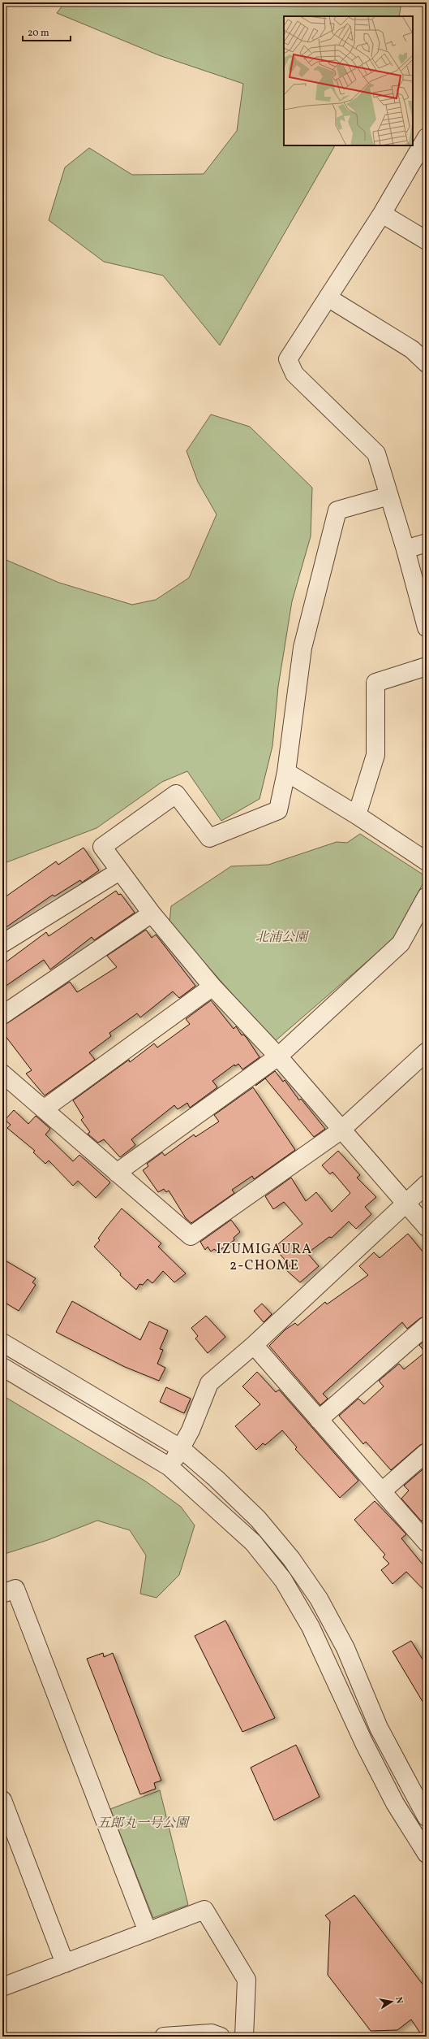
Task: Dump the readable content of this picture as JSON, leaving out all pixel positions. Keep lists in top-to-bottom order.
{
  "districts": ["IZUMIGAURA 2-CHOME"],
  "parks": ["北浦公園", "五郎丸一号公園"],
  "scale_bar": "20 m",
  "north": "right"
}
